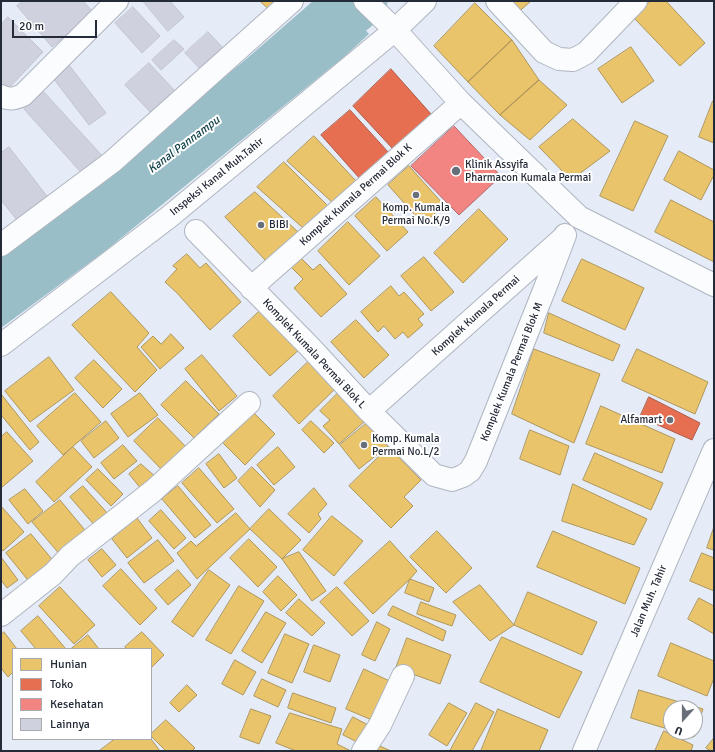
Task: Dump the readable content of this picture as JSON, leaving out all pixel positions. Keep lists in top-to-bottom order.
{
  "streets": {
    "street": [
      "Inspeksi Kanal Muh.Tahir",
      "Komplek Kumala Permai Blok K",
      "Komplek Kumala Permai",
      "Komplek Kumala Permai Blok L",
      "Komplek Kumala Permai Blok M",
      "Jalan Muh. Tahir"
    ]
  },
  "crossings": [
    ["Komplek Kumala Permai Blok K", "Komplek Kumala Permai Blok L"],
    ["Komplek Kumala Permai", "Komplek Kumala Permai Blok L"],
    ["Komplek Kumala Permai", "Komplek Kumala Permai Blok M"],
    ["Komplek Kumala Permai Blok L", "Komplek Kumala Permai Blok M"]
  ],
  "water": ["Kanal Pannampu"],
  "places": [
    "Klinik Assyifa Pharmacon Kumala Permai",
    "Komp. Kumala Permai No.K/9",
    "BIBI",
    "Alfamart",
    "Komp. Kumala Permai No.L/2"
  ],
  "legend": [
    "Hunian",
    "Toko",
    "Kesehatan",
    "Lainnya"
  ],
  "scale_bar": "20 m",
  "north": "bottom"
}
